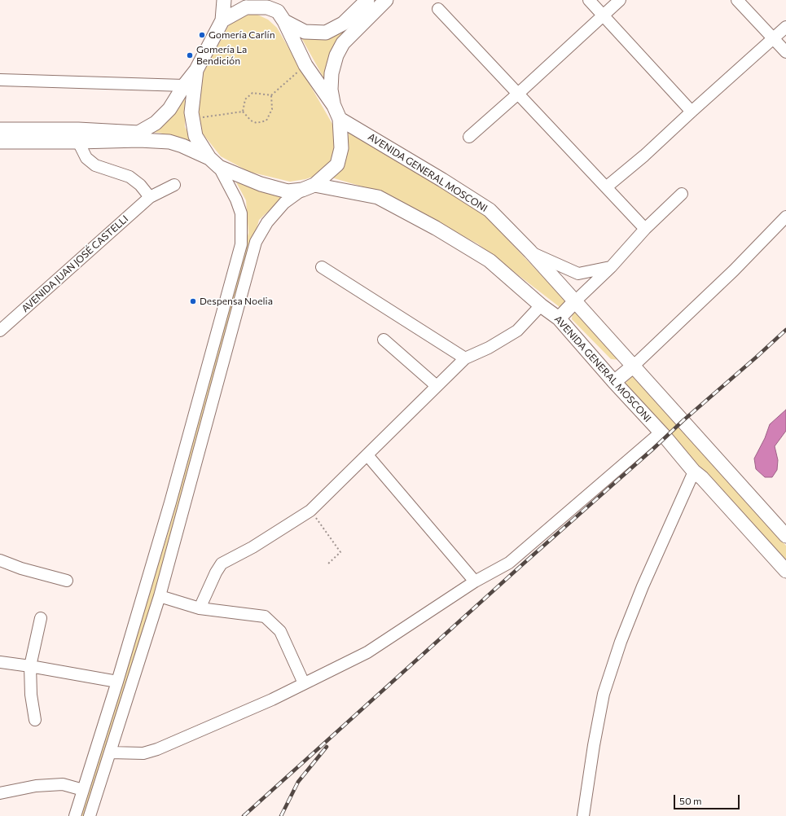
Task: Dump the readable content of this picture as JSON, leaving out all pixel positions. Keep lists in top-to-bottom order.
{
  "streets": {
    "main road": ["AVENIDA GENERAL MOSCONI"],
    "street": ["AVENIDA JUAN JOSÉ CASTELLI"]
  },
  "places": ["Gomería Carlín", "Gomería La Bendición", "Despensa Noelia"],
  "scale_bar": "50 m"
}
